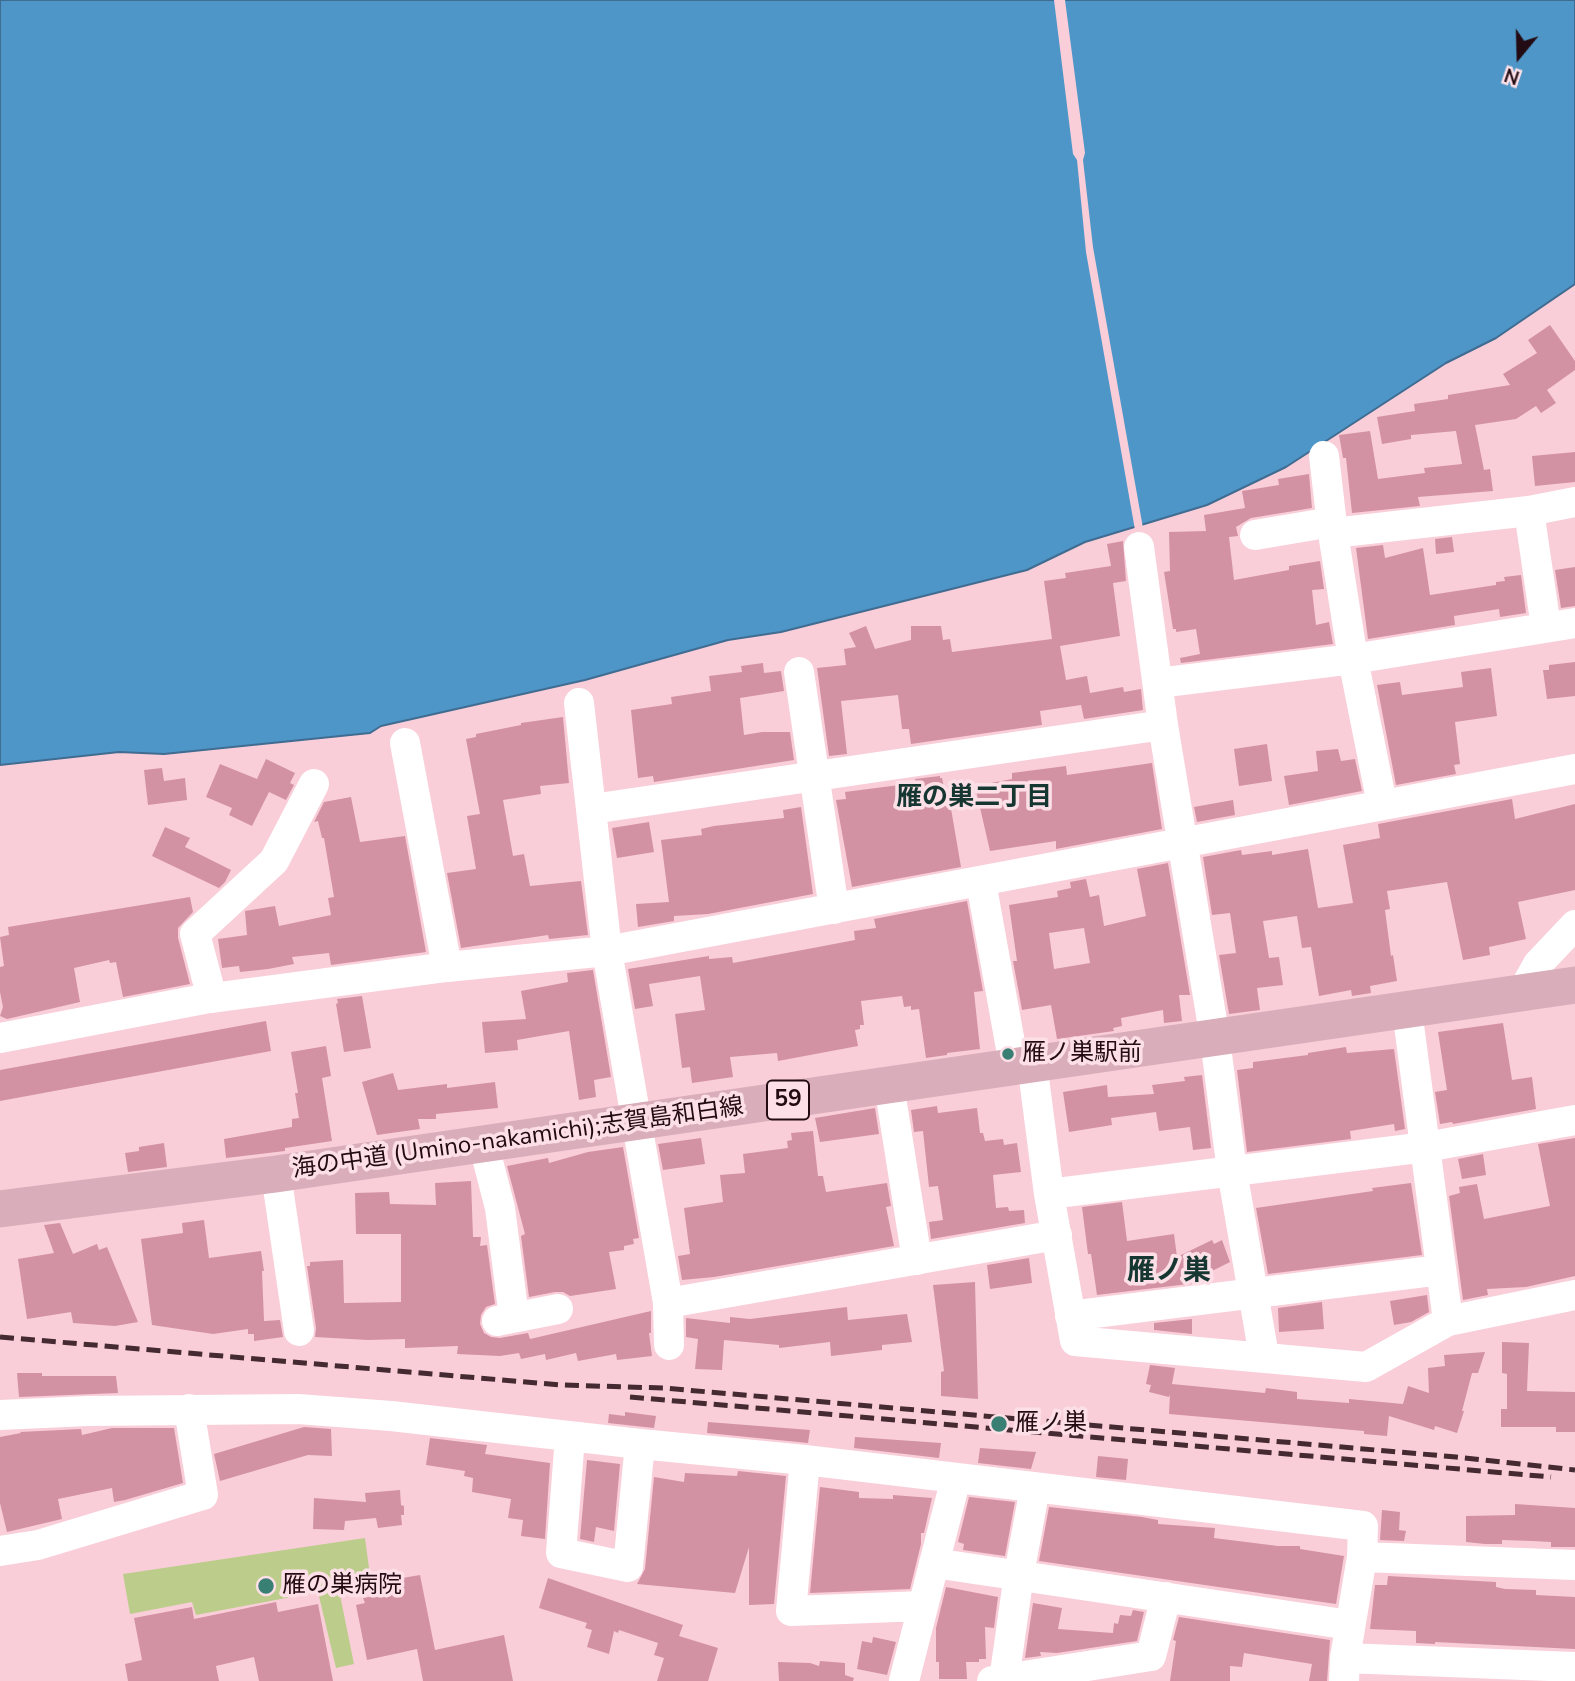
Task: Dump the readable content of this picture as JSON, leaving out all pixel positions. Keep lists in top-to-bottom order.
{
  "streets": {
    "main road": ["59", "海の中道 (Umino-nakamichi);志賀島和白線"]
  },
  "districts": ["雁の巣二丁目", "雁ノ巣"],
  "places": ["雁ノ巣駅前", "雁ノ巣", "雁の巣病院"],
  "north": "bottom"
}
